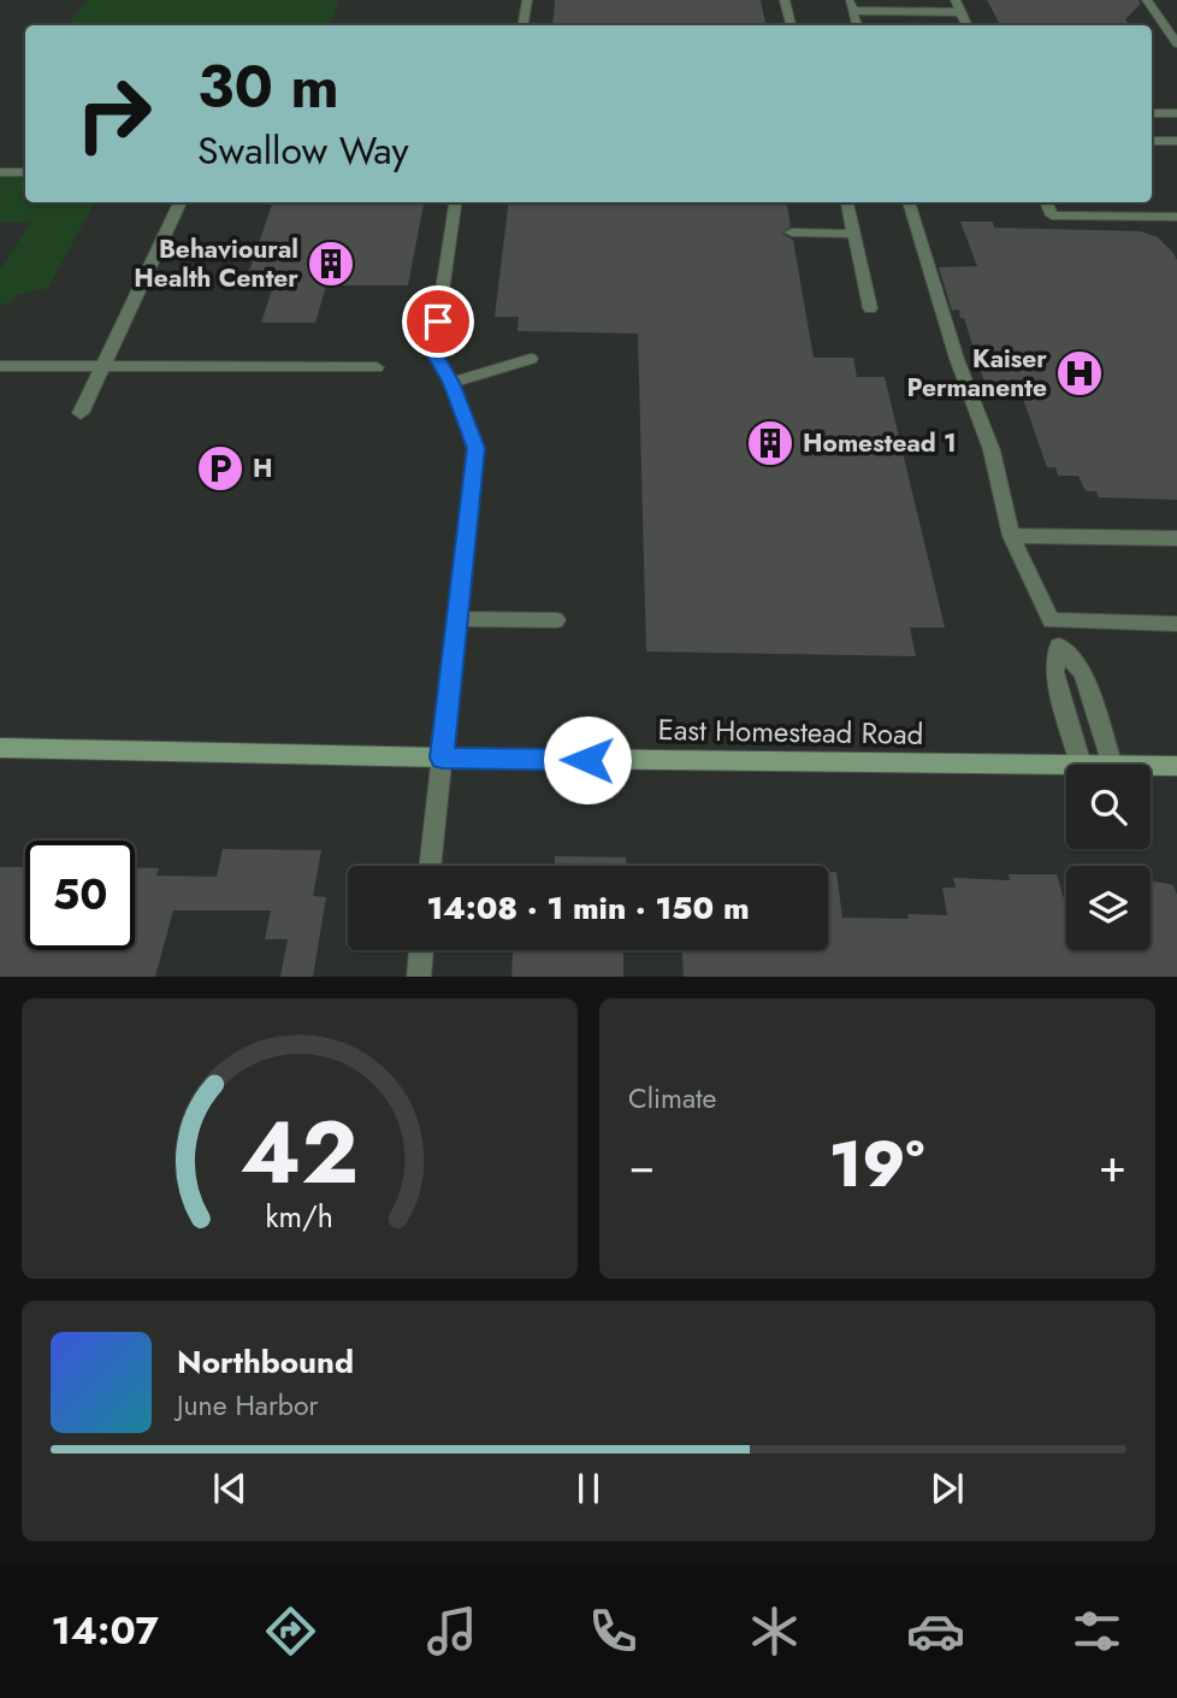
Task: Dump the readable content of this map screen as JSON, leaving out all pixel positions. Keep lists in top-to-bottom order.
{
  "streets": {
    "main road": ["East Homestead Road"]
  },
  "places": {
    "building": ["Behavioural Health Center", "Homestead 1"],
    "hospital": ["Kaiser Permanente"],
    "parking": ["H"]
  },
  "page": {
    "turn": ["30 m", "Swallow Way"],
    "limit": "50",
    "trip": "14:08 · 1 min · 150 m",
    "tile": "Climate",
    "heat": ["−", "19°", "+"],
    "song": ["Northbound", "June Harbor"],
    "tabs": "14:07",
    "gauge": ["42", "km/h"]
  }
}
